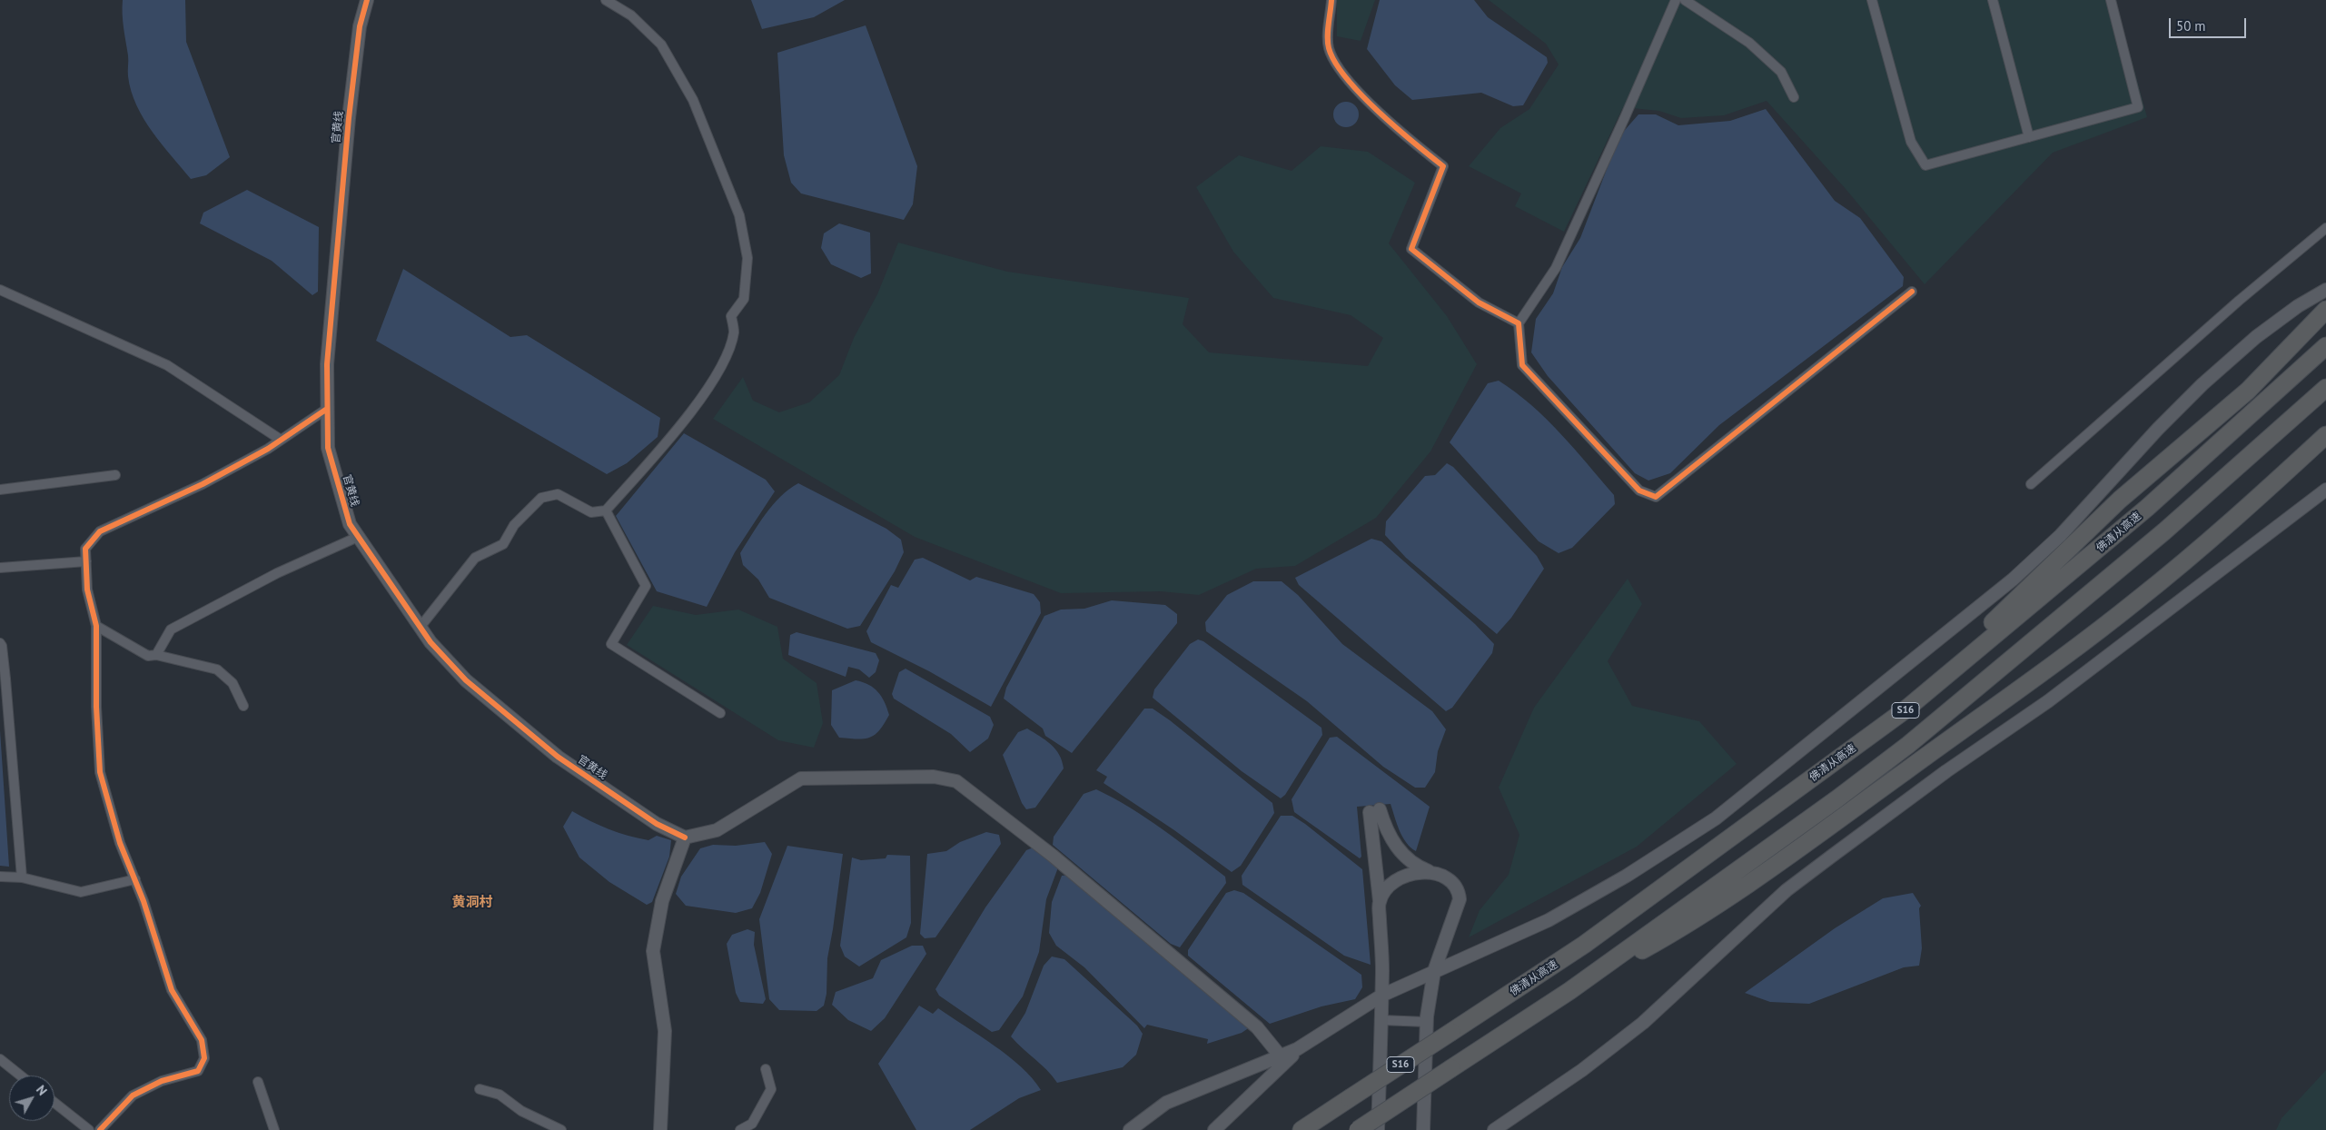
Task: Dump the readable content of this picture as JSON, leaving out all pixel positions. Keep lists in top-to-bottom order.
{
  "streets": {
    "highway": ["佛清从高速", "S16"],
    "street": ["官黄线"]
  },
  "districts": ["黄洞村"],
  "scale_bar": "50 m",
  "north": "top right"
}
